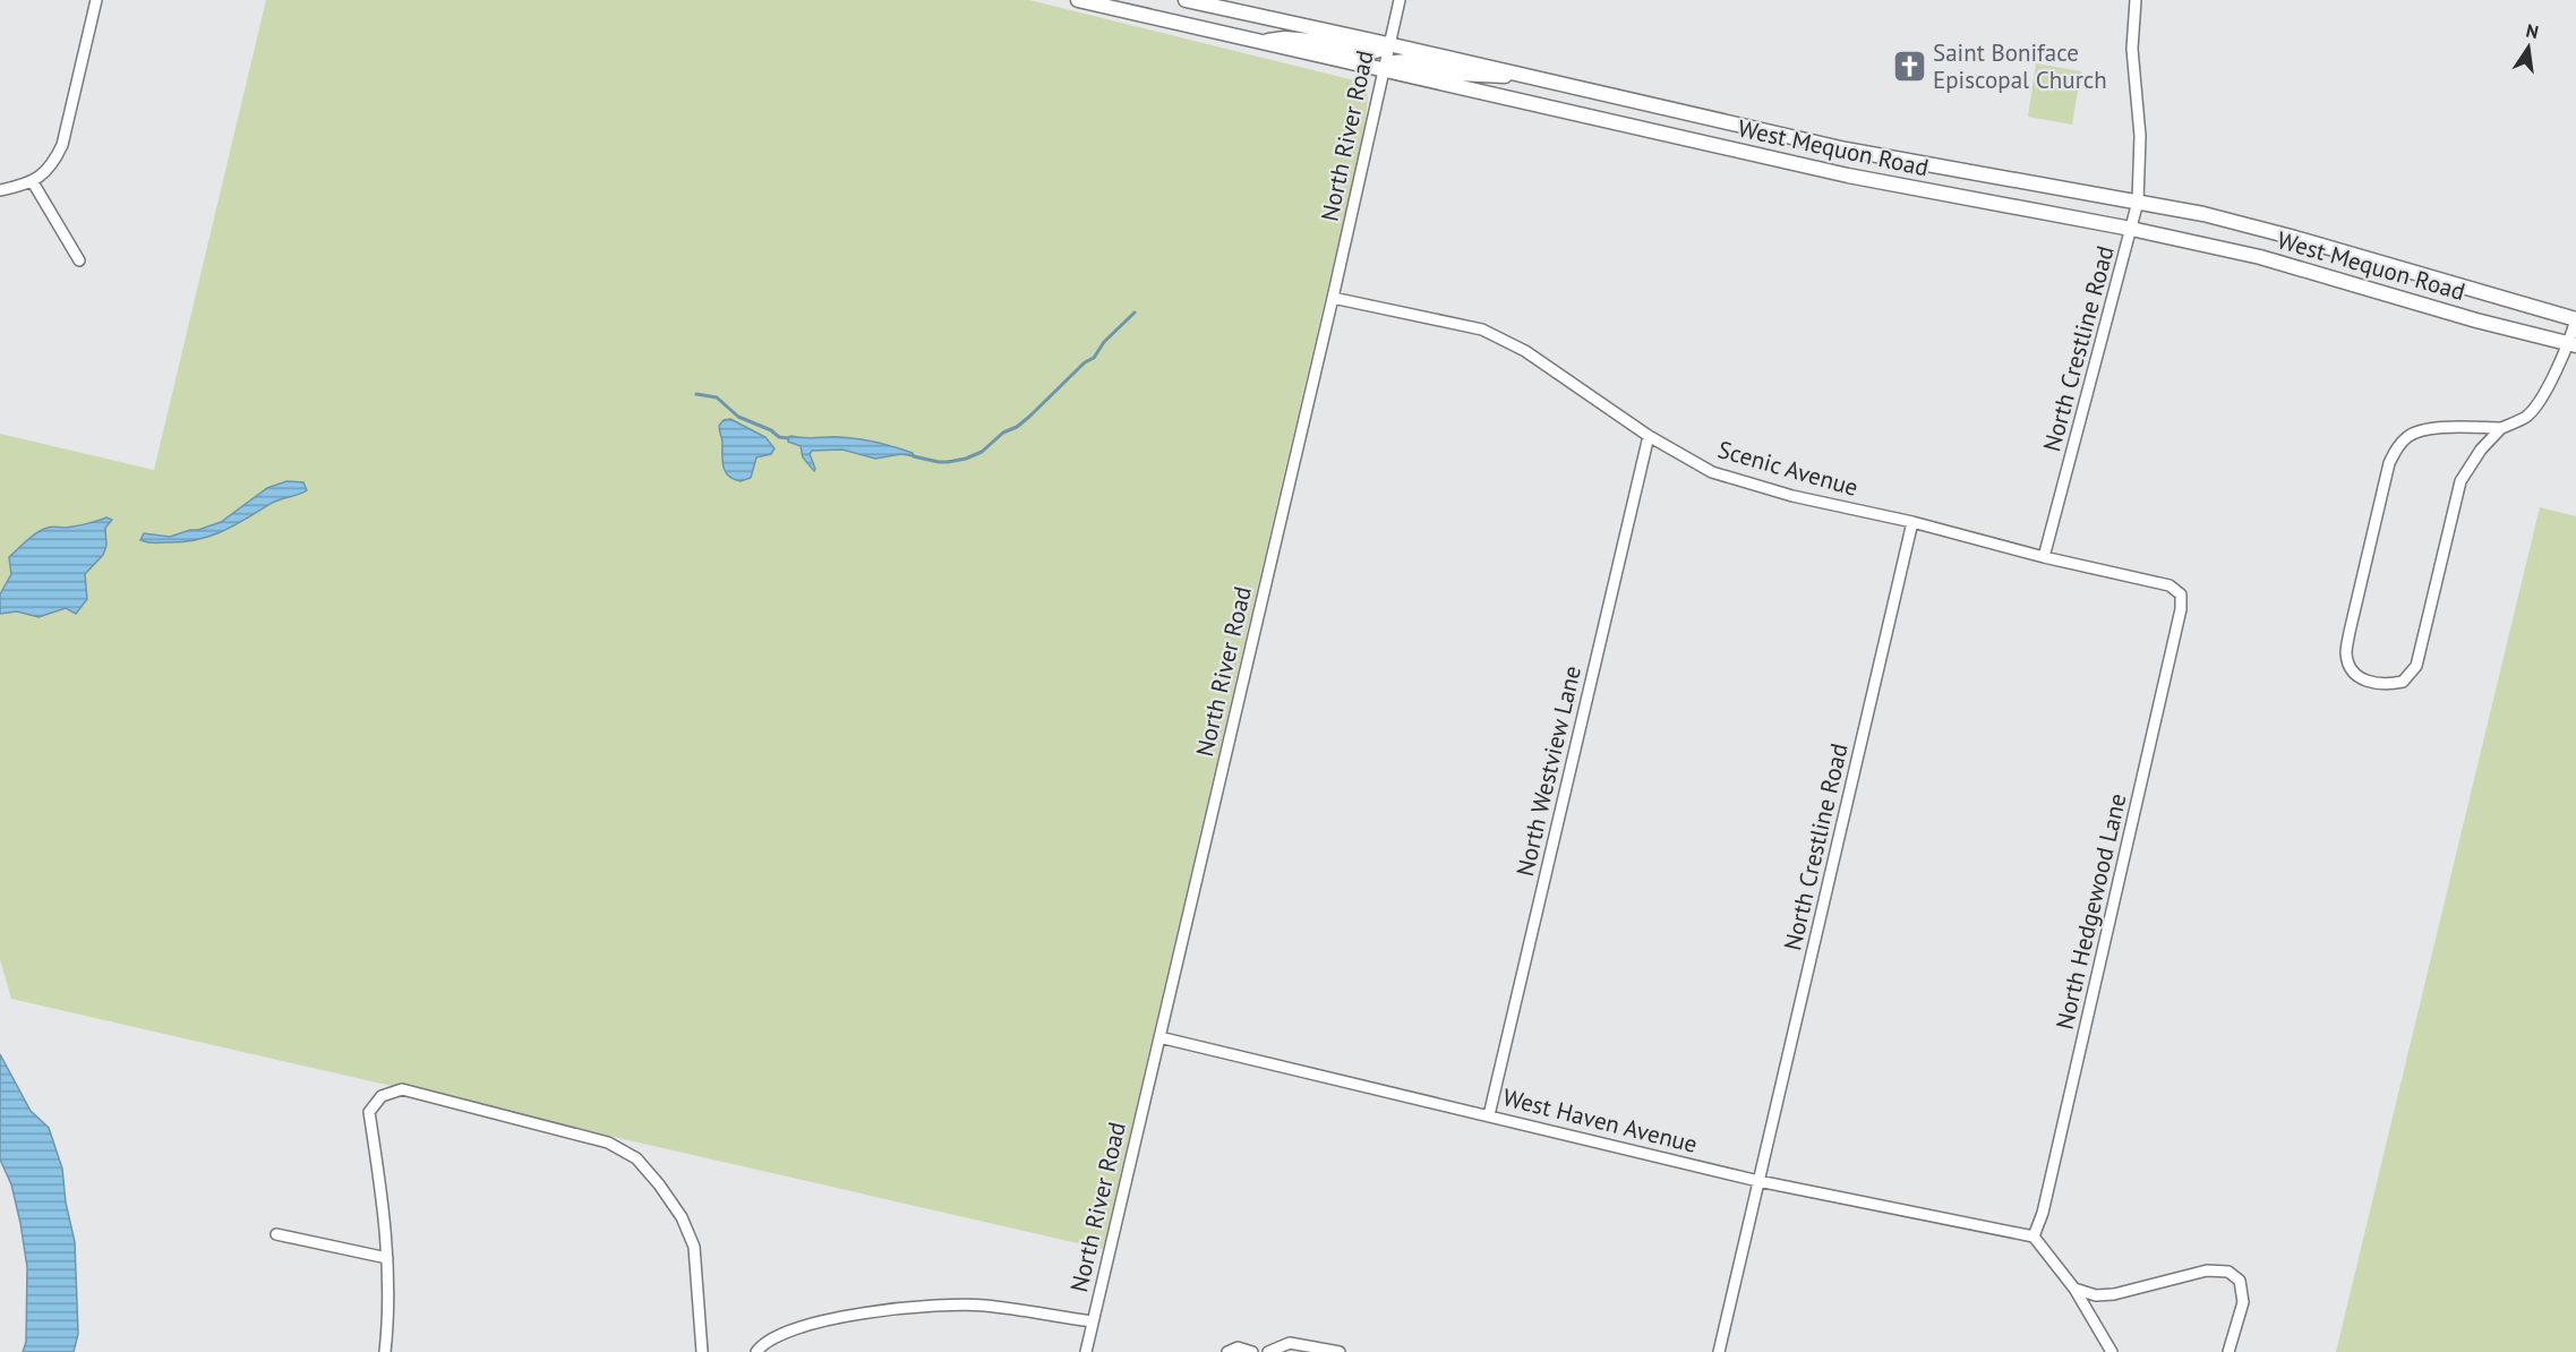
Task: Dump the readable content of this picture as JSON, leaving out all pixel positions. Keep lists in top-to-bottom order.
{
  "streets": {
    "main road": ["West Mequon Road"],
    "street": [
      "North River Road",
      "North Crestline Road",
      "Scenic Avenue",
      "North Westview Lane",
      "North Hedgewood Lane",
      "West Haven Avenue"
    ]
  },
  "crossings": [
    ["North River Road", "West Mequon Road"],
    ["North River Road", "Scenic Avenue"],
    ["North River Road", "West Haven Avenue"],
    ["West Mequon Road", "North Crestline Road"],
    ["North Crestline Road", "Scenic Avenue"],
    ["North Crestline Road", "West Haven Avenue"],
    ["Scenic Avenue", "North Westview Lane"],
    ["Scenic Avenue", "North Hedgewood Lane"],
    ["North Westview Lane", "West Haven Avenue"],
    ["North Hedgewood Lane", "West Haven Avenue"]
  ],
  "places": {
    "church": ["Saint Boniface Episcopal Church"]
  },
  "north": "top"
}
